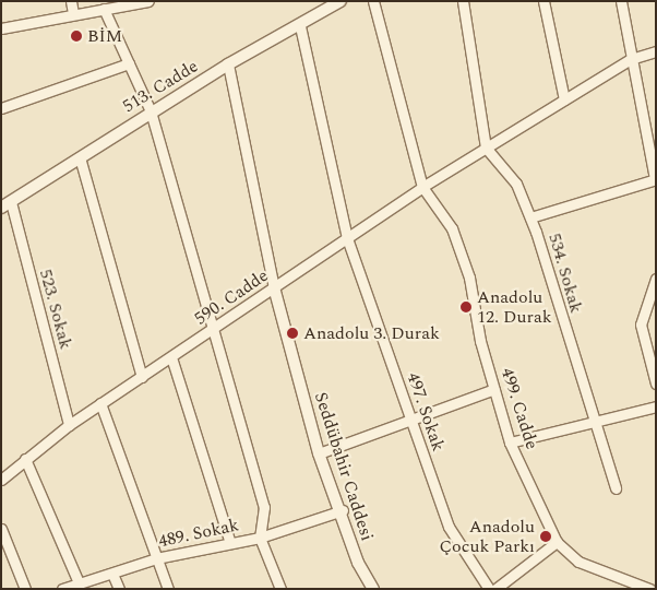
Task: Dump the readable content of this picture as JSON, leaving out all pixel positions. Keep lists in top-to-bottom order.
{
  "streets": {
    "street": [
      "513. Cadde",
      "534. Sokak",
      "590. Cadde",
      "523. Sokak",
      "499. Cadde",
      "497. Sokak",
      "Seddübahir Caddesi",
      "489. Sokak"
    ]
  },
  "crossings": [
    ["513. Cadde", "523. Sokak"],
    ["513. Cadde", "497. Sokak"],
    ["534. Sokak", "590. Cadde"],
    ["590. Cadde", "523. Sokak"],
    ["590. Cadde", "499. Cadde"],
    ["590. Cadde", "497. Sokak"],
    ["590. Cadde", "Seddübahir Caddesi"],
    ["Seddübahir Caddesi", "489. Sokak"]
  ],
  "places": [
    "BİM",
    "Anadolu 12. Durak",
    "Anadolu 3. Durak",
    "Anadolu Çocuk Parkı"
  ]
}
